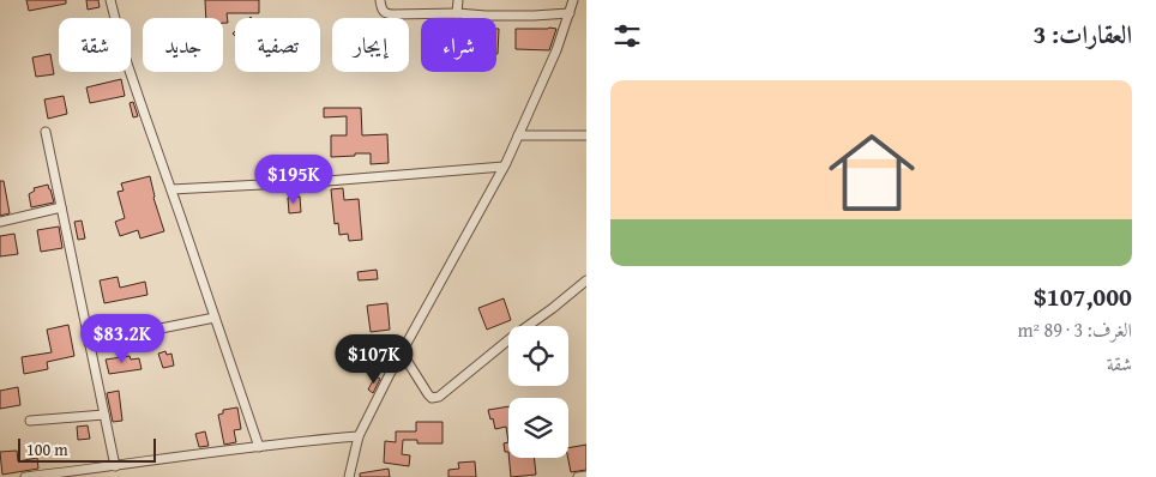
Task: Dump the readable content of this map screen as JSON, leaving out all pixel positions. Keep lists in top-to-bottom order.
{
  "scale_bar": "100 m",
  "page": {
    "heading": "العقارات: 3",
    "chip": [
      "شراء",
      "إيجار",
      "تصفية",
      "جديد",
      "شقة"
    ],
    "list": [
      {
        "name": "$107,000",
        "note": "الغرف: 3 · 89 m² · شقة"
      }
    ],
    "price": ["$195K", "$83.2K", "$107K"],
    "scale": "100 m"
  }
}
